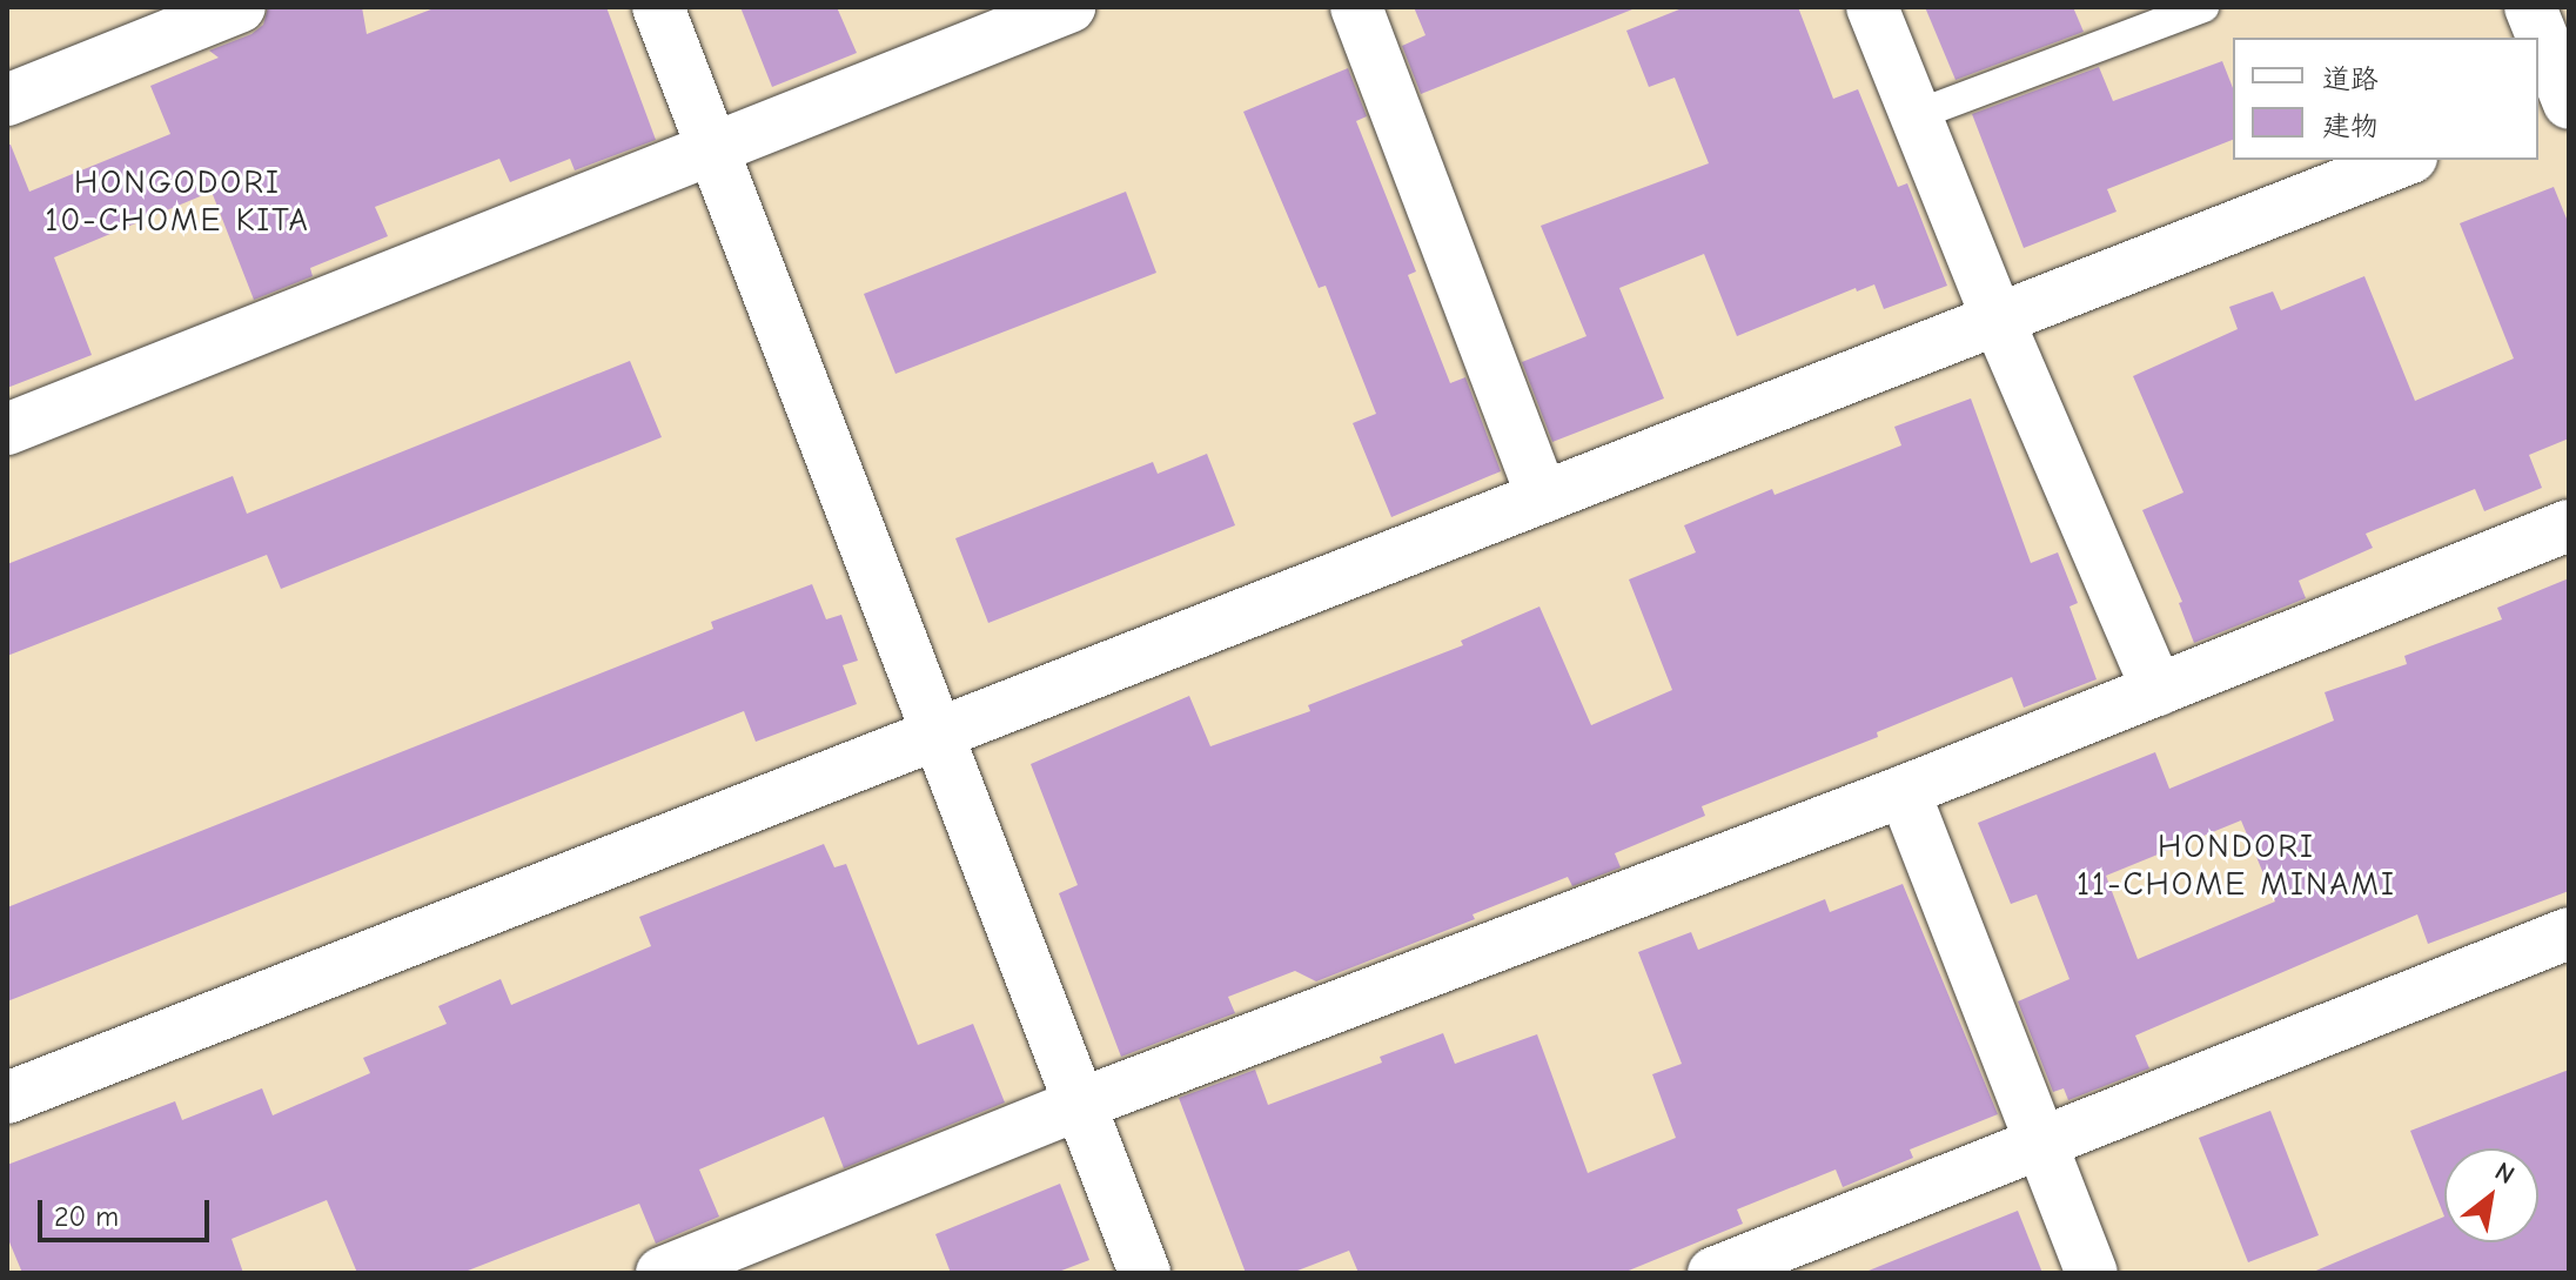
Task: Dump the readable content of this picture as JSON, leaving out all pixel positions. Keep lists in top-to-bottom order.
{
  "districts": ["HONGODORI 10-CHOME KITA", "HONDORI 11-CHOME MINAMI"],
  "legend": ["道路", "建物"],
  "scale_bar": "20 m",
  "north": "top right"
}
